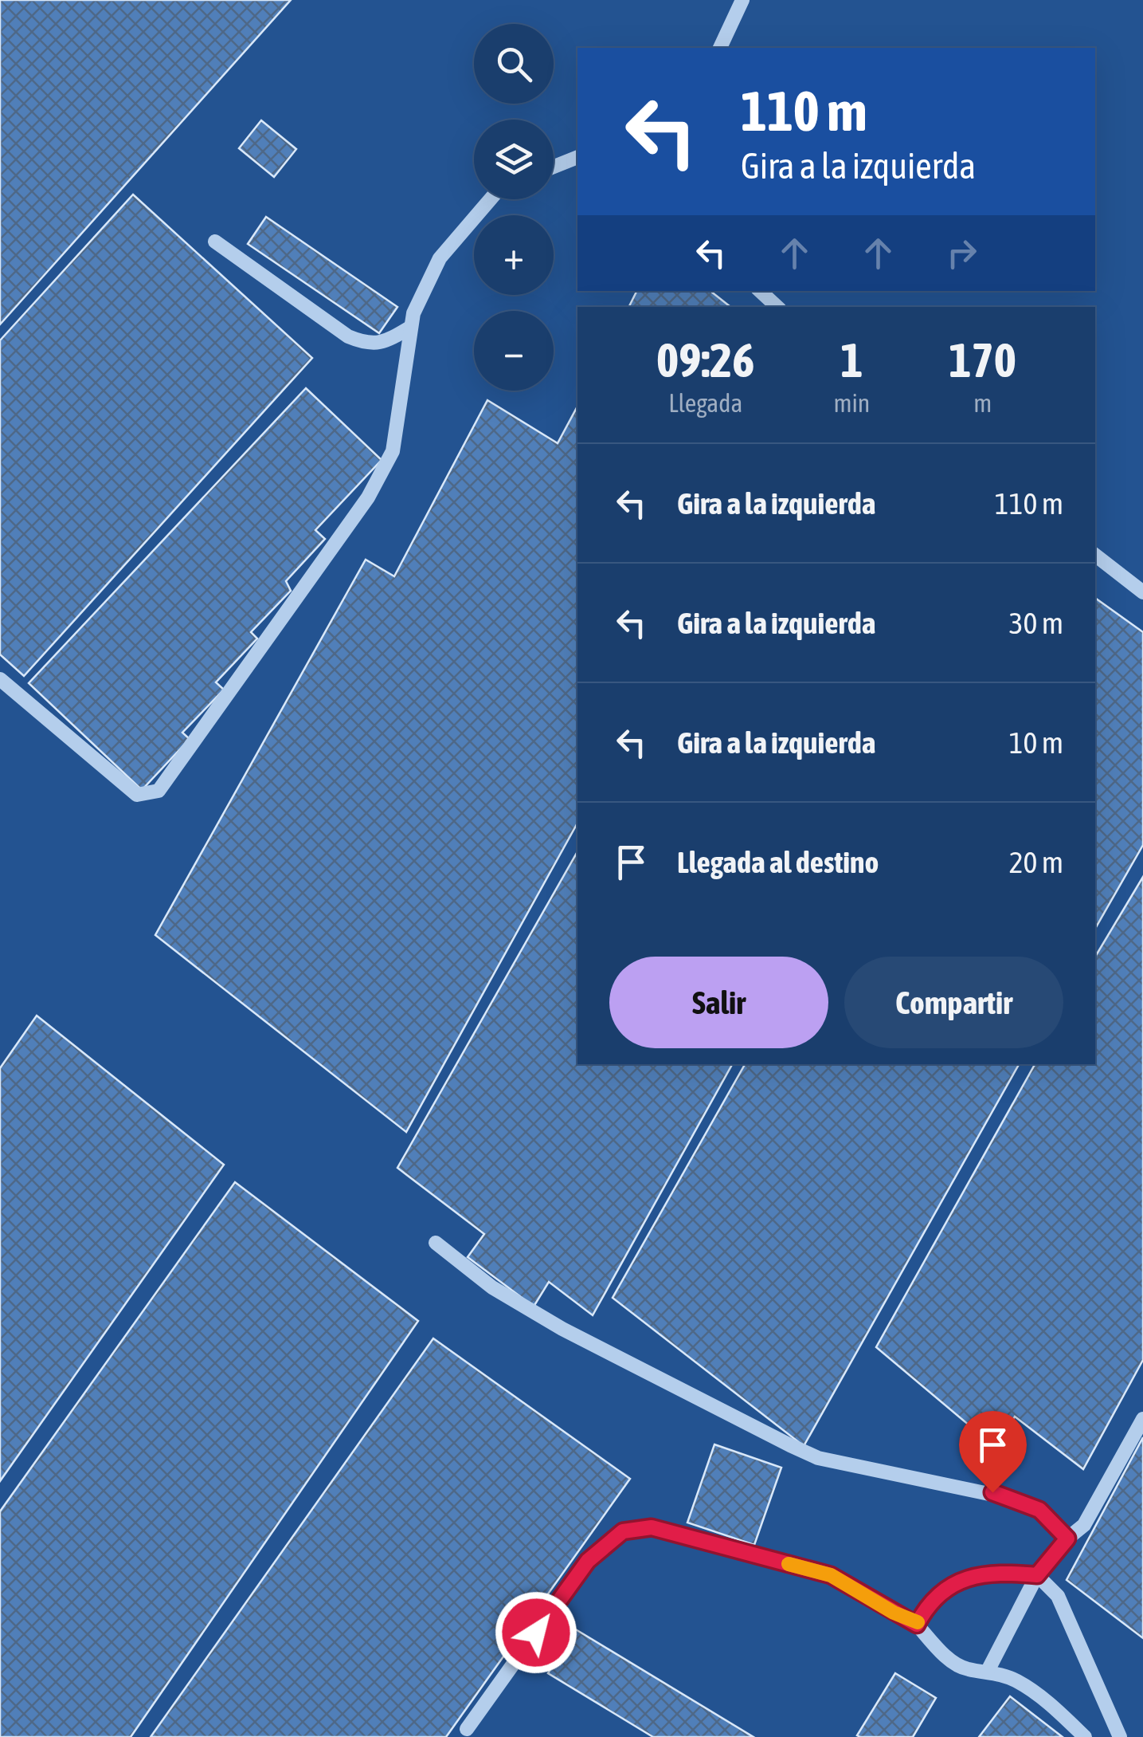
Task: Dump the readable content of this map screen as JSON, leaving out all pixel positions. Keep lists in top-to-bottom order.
{
  "page": {
    "map_buttons": ["+", "−"],
    "turn": ["110 m", "Gira a la izquierda"],
    "eta": [
      "09:26",
      "Llegada",
      "1",
      "min",
      "170",
      "m"
    ],
    "list": [
      {
        "name": "Gira a la izquierda",
        "value": "110 m"
      },
      {
        "name": "Gira a la izquierda",
        "value": "30 m"
      },
      {
        "name": "Gira a la izquierda",
        "value": "10 m"
      },
      {
        "name": "Llegada al destino",
        "value": "20 m"
      }
    ],
    "buttons": ["Salir", "Compartir"]
  }
}
